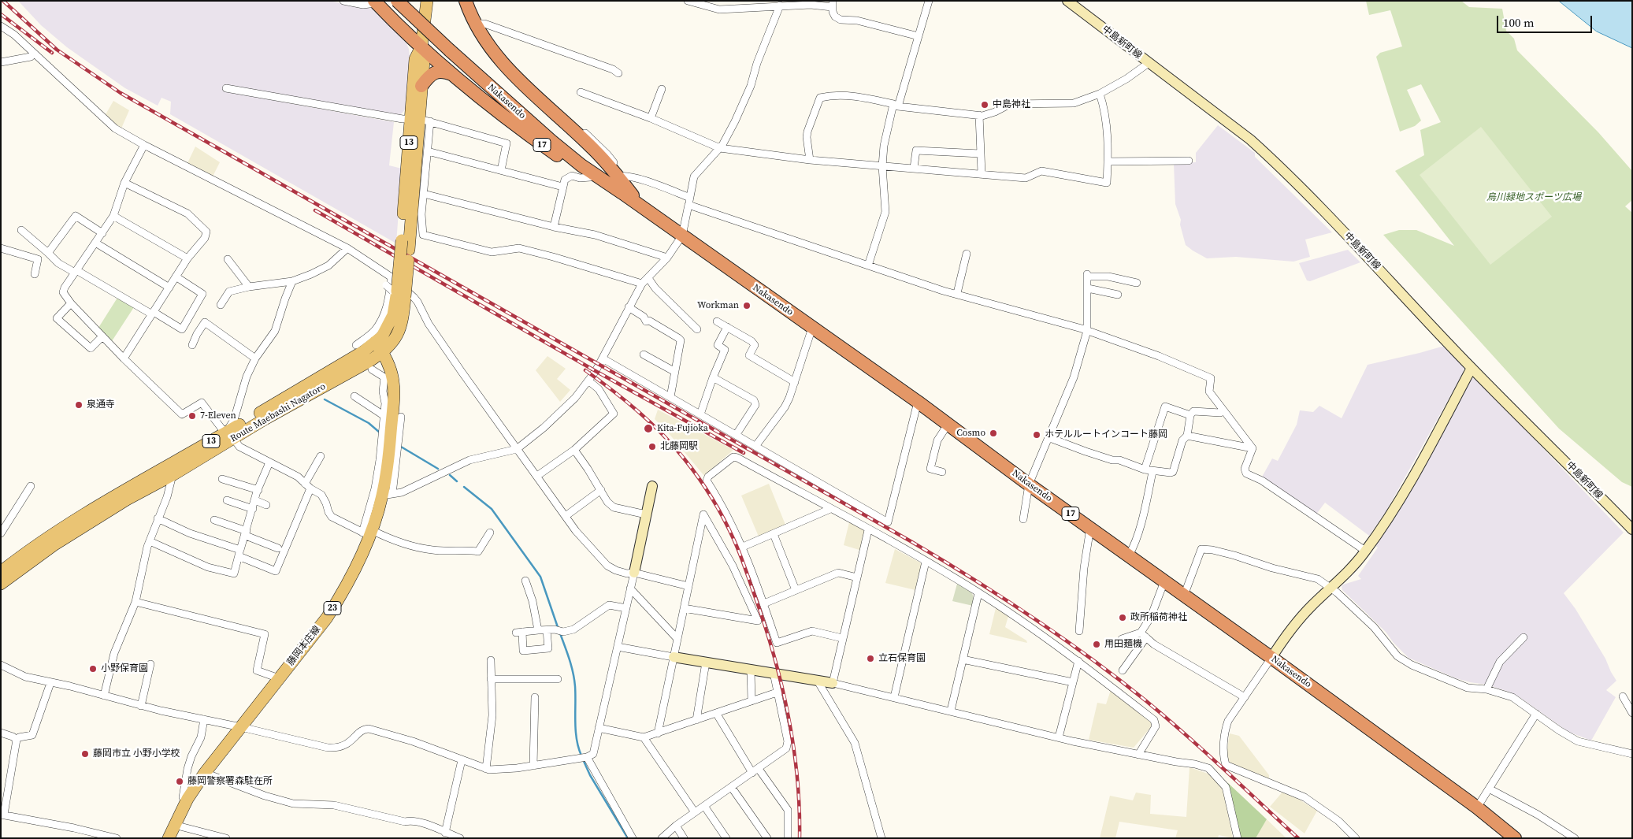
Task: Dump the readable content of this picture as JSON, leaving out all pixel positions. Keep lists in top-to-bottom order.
{
  "streets": {
    "highway": ["Nakasendo", "17"],
    "main road": [
      "中島新町線",
      "13",
      "Route Maebashi Nagatoro",
      "23",
      "藤岡本庄線"
    ]
  },
  "crossings": [
    ["Nakasendo", "17"],
    ["13", "17"],
    ["13", "Route Maebashi Nagatoro"],
    ["Route Maebashi Nagatoro", "藤岡本庄線"]
  ],
  "parks": ["烏川緑地スポーツ広場"],
  "places": [
    "中島神社",
    "Workman",
    "泉通寺",
    "7-Eleven",
    "Kita-Fujioka",
    "Cosmo",
    "ホテルルートインコート藤岡",
    "北藤岡駅",
    "政所稲荷神社",
    "用田麺機",
    "立石保育園",
    "小野保育園",
    "藤岡市立 小野小学校",
    "藤岡警察署森駐在所"
  ],
  "scale_bar": "100 m"
}
